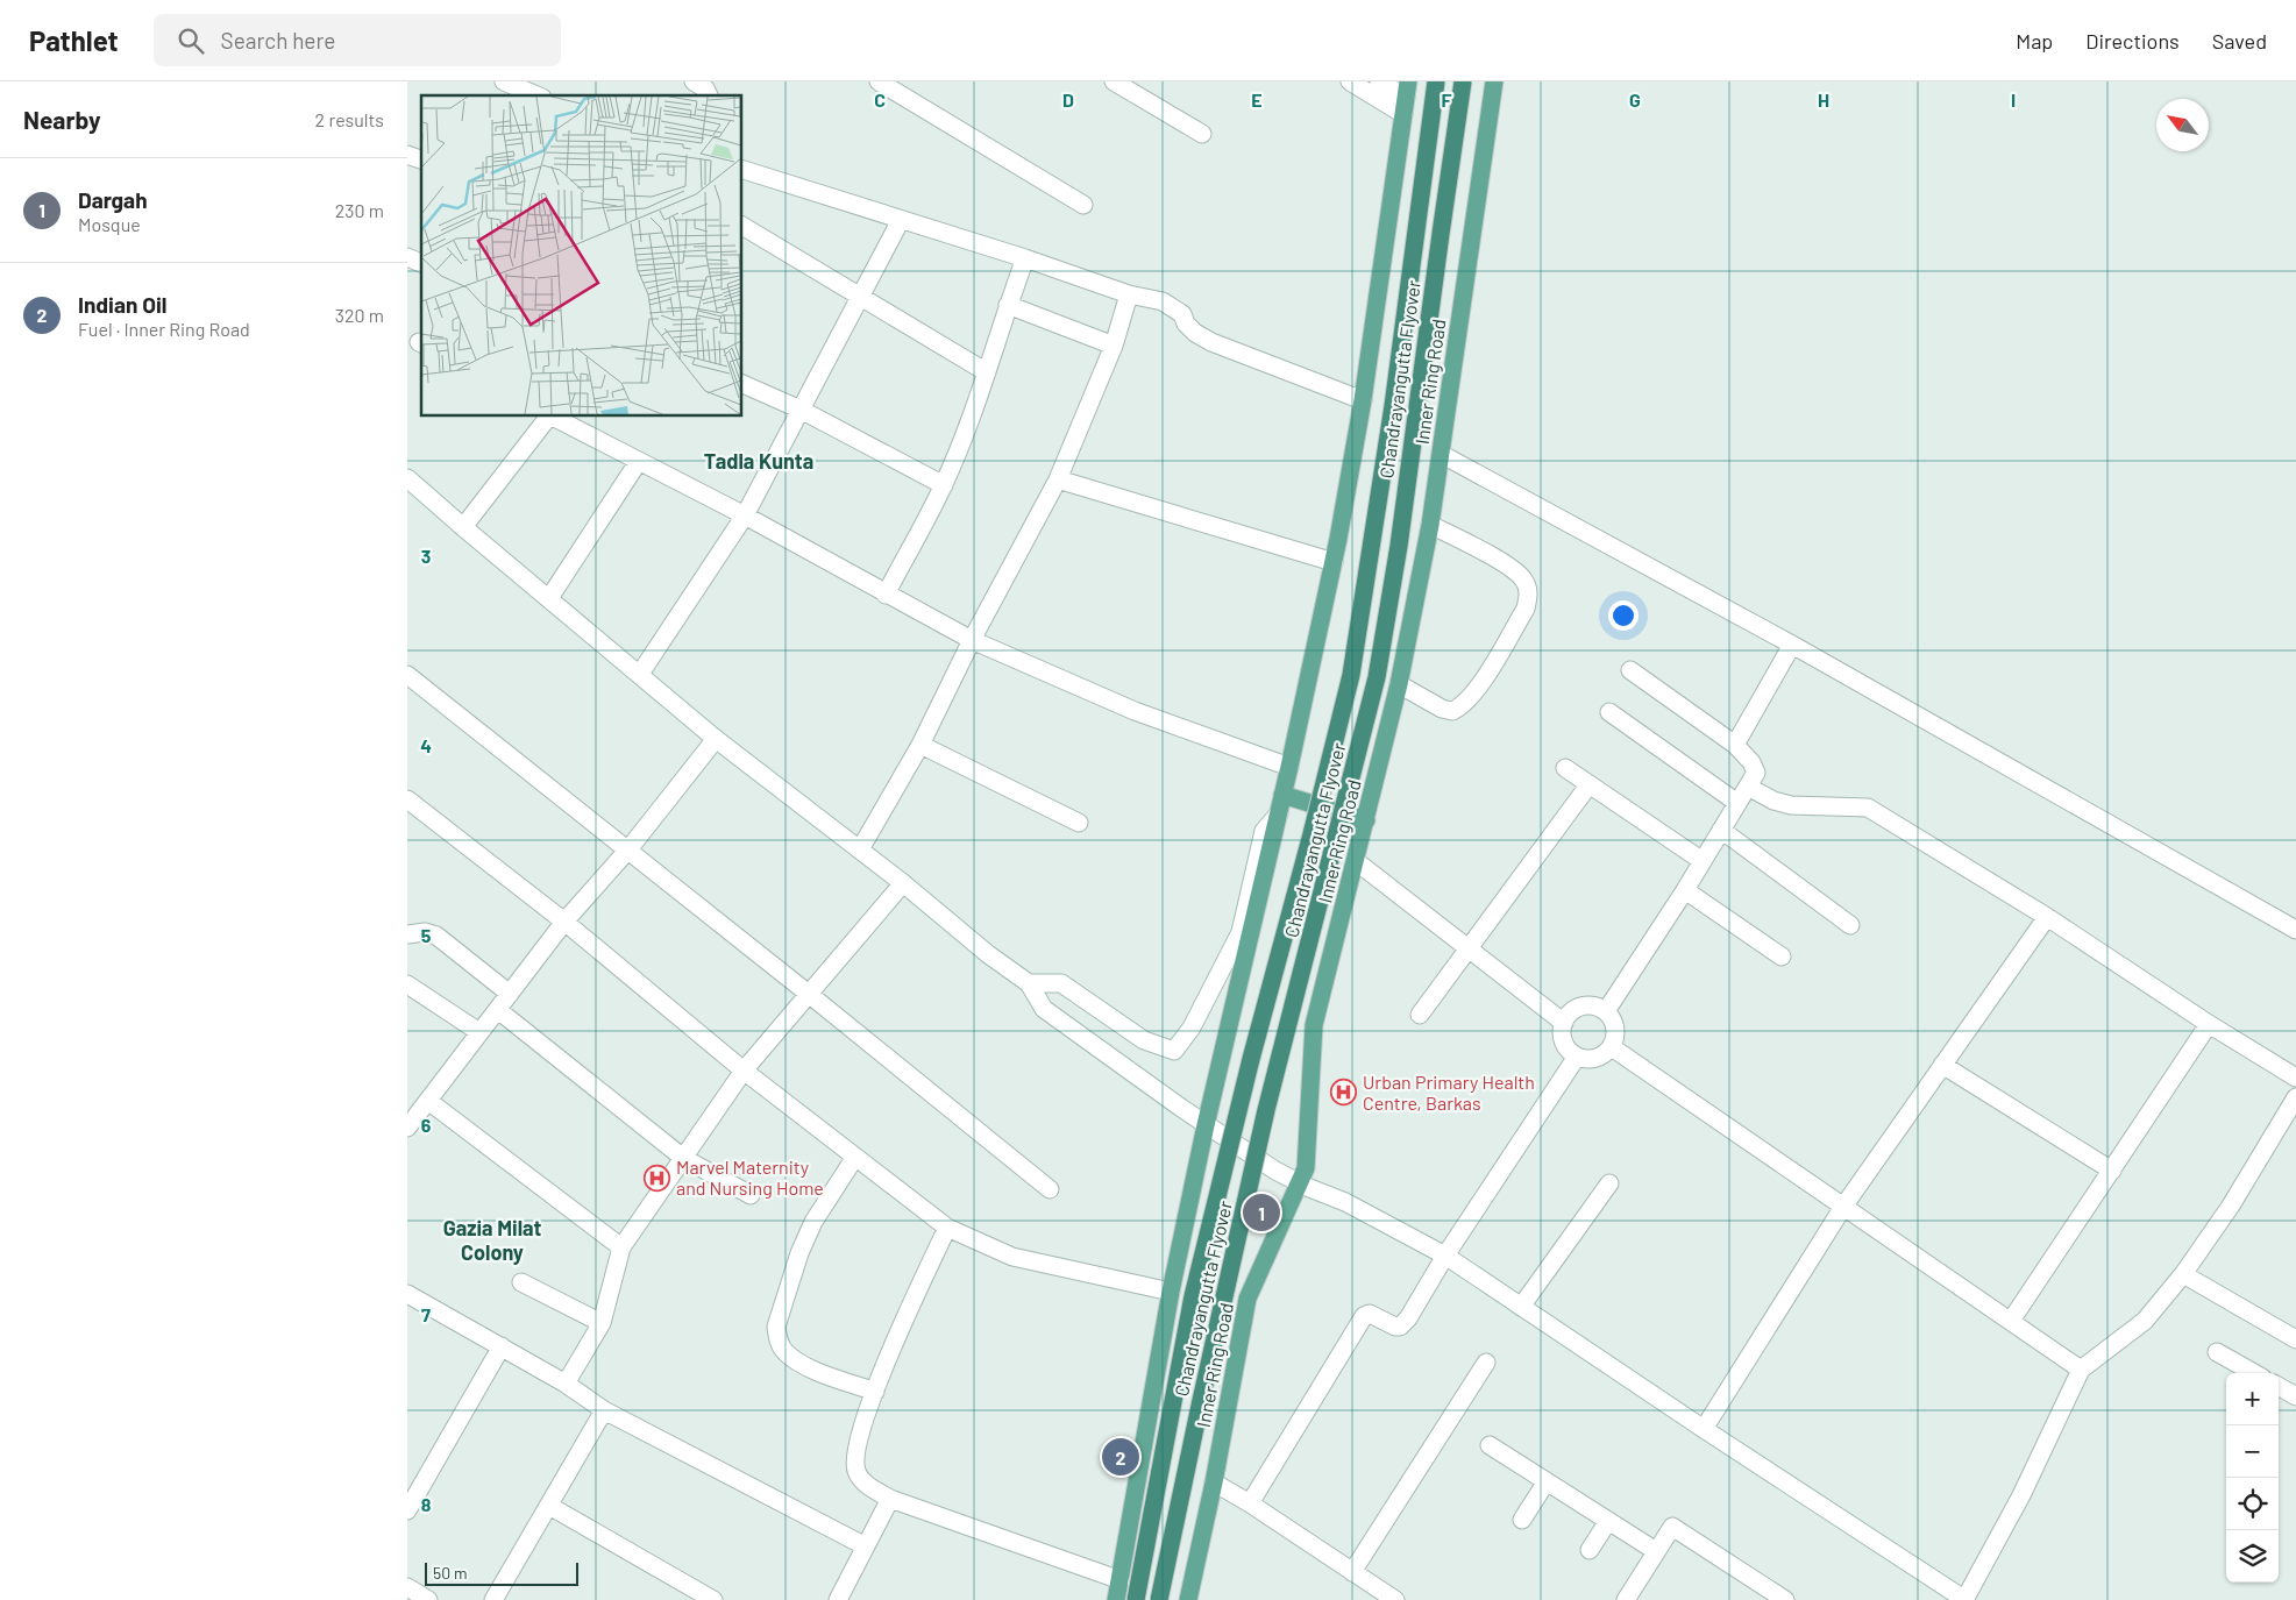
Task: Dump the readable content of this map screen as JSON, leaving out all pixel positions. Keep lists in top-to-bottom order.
{
  "streets": {
    "highway": ["Chandrayangutta Flyover"],
    "main road": ["Inner Ring Road"]
  },
  "districts": ["Tadla Kunta", "Gazia Milat Colony"],
  "places": {
    "hospital": ["Urban Primary Health Centre, Barkas", "Marvel Maternity and Nursing Home"]
  },
  "scale_bar": "50 m",
  "north": "top left",
  "page": {
    "header": "Pathlet",
    "search": "Search here",
    "nav": ["Map", "Directions", "Saved"],
    "heading": ["Nearby", "2 results"],
    "list": [
      {
        "mark": "1",
        "name": "Dargah",
        "note": "Mosque",
        "value": "230 m"
      },
      {
        "mark": "2",
        "name": "Indian Oil",
        "note": "Fuel · Inner Ring Road",
        "value": "320 m"
      }
    ],
    "pins": ["1", "2"],
    "map_buttons": ["+", "−"],
    "scale": "50 m"
  },
  "grid": {
    "columns": [
      "C",
      "D",
      "E",
      "F",
      "G",
      "H",
      "I"
    ],
    "rows": [
      "3",
      "4",
      "5",
      "6",
      "7",
      "8"
    ]
  }
}
